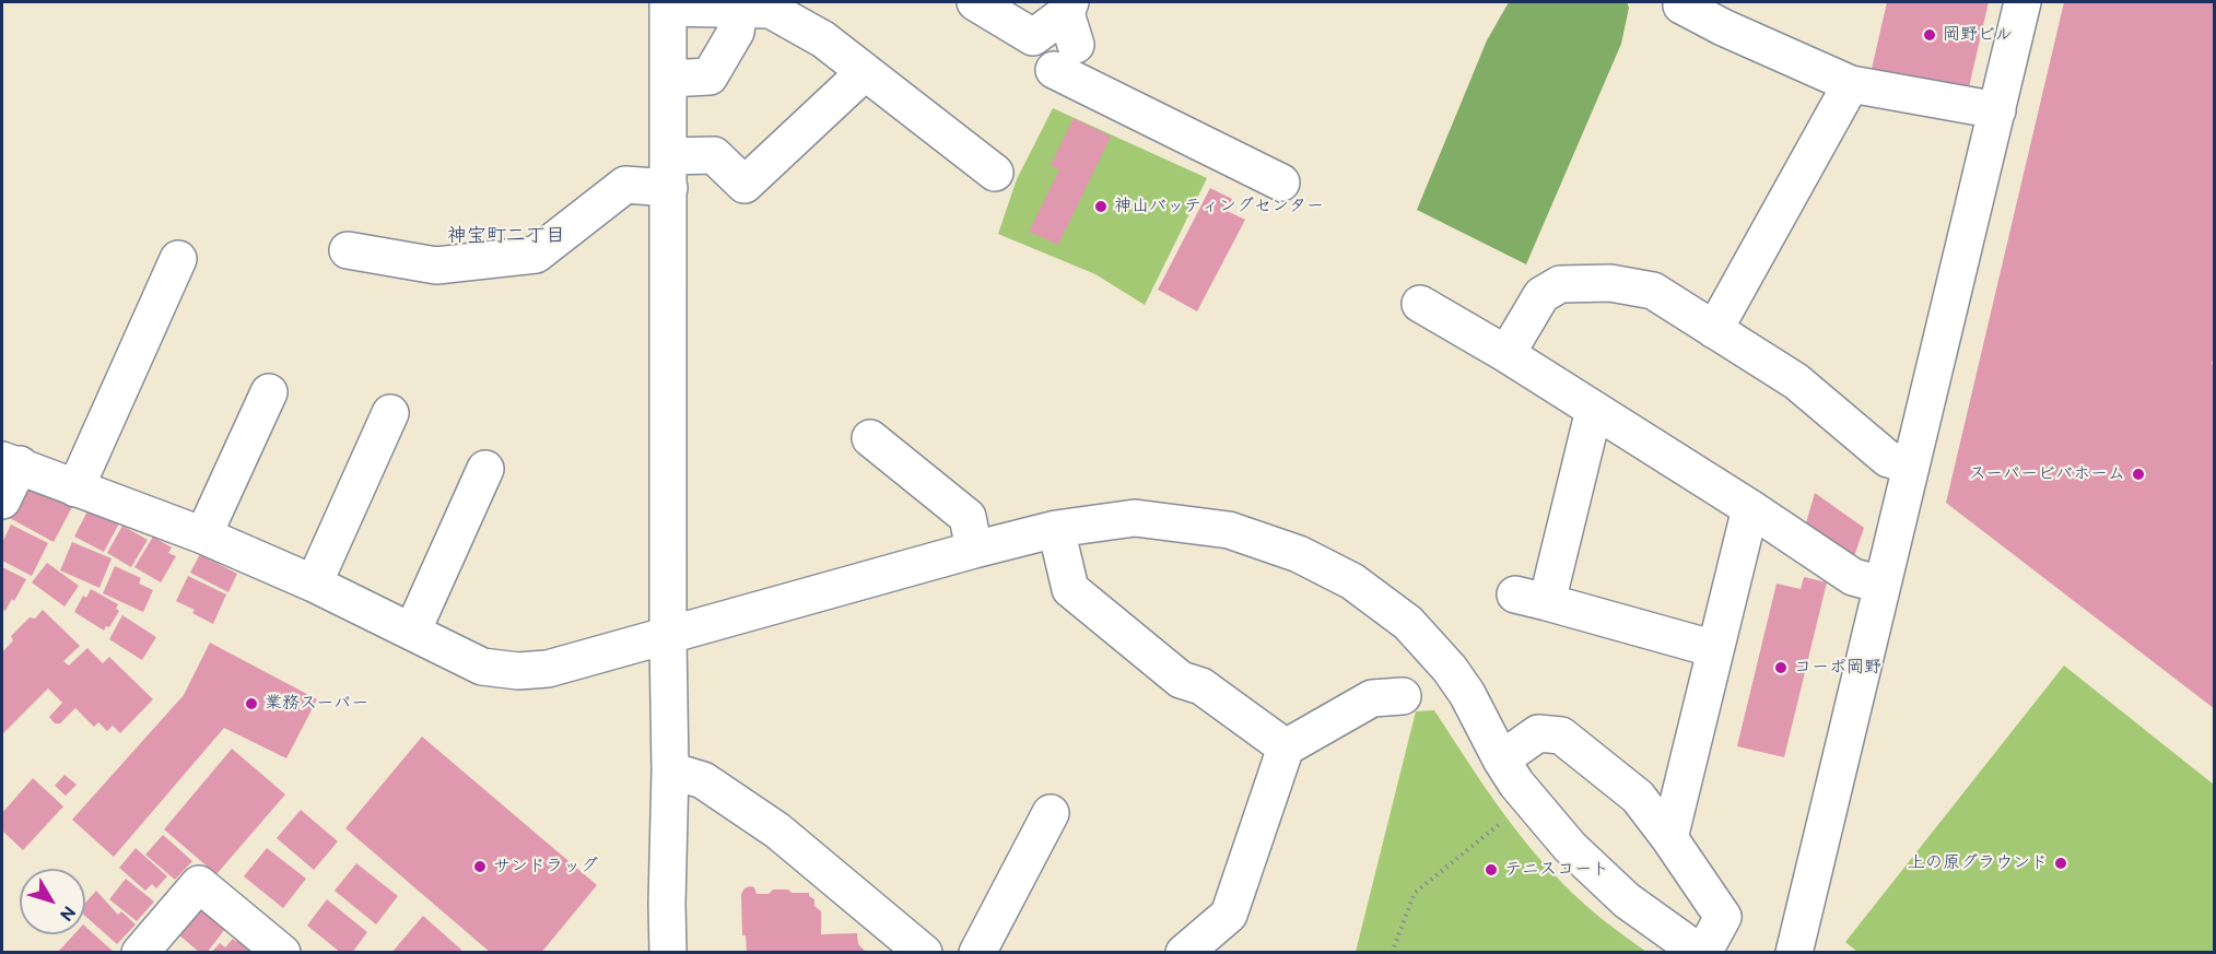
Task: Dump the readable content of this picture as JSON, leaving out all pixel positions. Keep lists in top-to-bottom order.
{
  "districts": ["神宝町二丁目"],
  "places": [
    "岡野ビル",
    "神山バッティングセンター",
    "スーパービバホーム",
    "コーポ岡野",
    "業務スーパー",
    "上の原グラウンド",
    "サンドラッグ",
    "テニスコート"
  ],
  "north": "bottom right"
}
